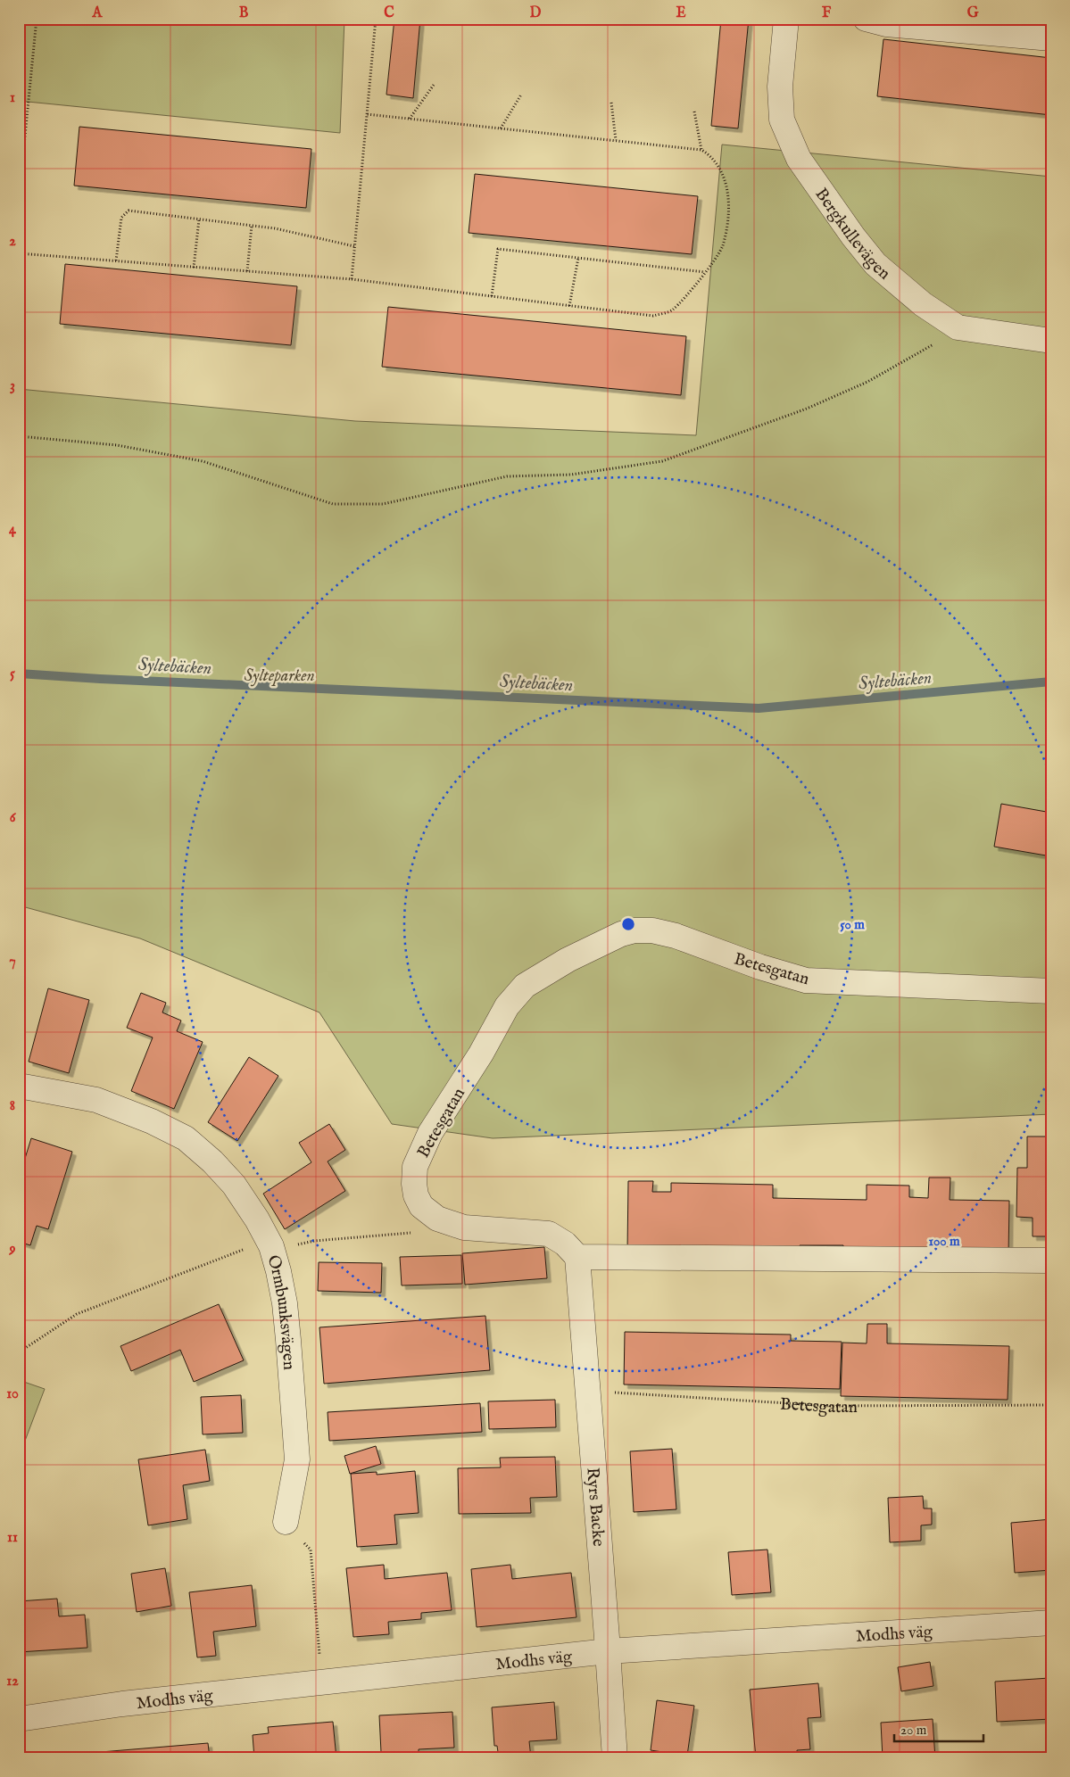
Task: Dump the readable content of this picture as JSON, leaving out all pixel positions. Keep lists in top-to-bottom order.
{
  "streets": {
    "street": [
      "Bergkullevägen",
      "Betesgatan",
      "Ormbunksvägen",
      "Ryrs Backe",
      "Modhs väg"
    ]
  },
  "crossings": [
    ["Betesgatan", "Ryrs Backe"],
    ["Ryrs Backe", "Modhs väg"]
  ],
  "water": ["Syltebäcken"],
  "parks": ["Sylteparken"],
  "scale_bar": "20 m",
  "grid": {
    "columns": [
      "A",
      "B",
      "C",
      "D",
      "E",
      "F",
      "G"
    ],
    "rows": [
      "1",
      "2",
      "3",
      "4",
      "5",
      "6",
      "7",
      "8",
      "9",
      "10",
      "11",
      "12"
    ]
  },
  "rings": ["50 m", "100 m"]
}
